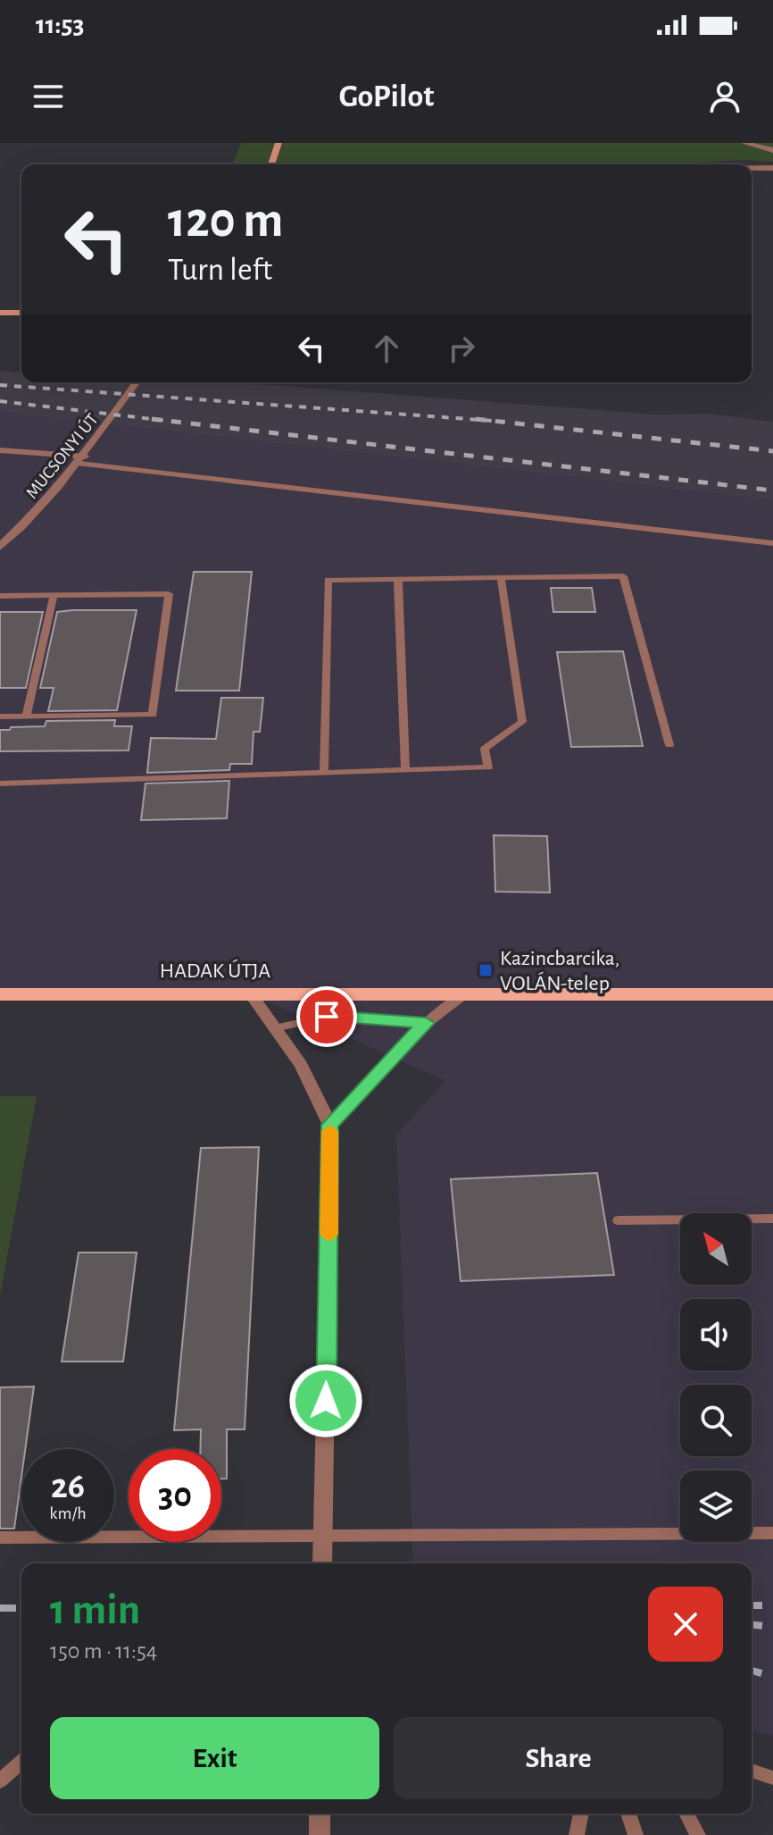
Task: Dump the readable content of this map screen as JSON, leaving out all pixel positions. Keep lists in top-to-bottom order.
{
  "streets": {
    "main road": ["HADAK ÚTJA"],
    "street": ["MUCSONYI ÚT"]
  },
  "places": {
    "transit": ["Kazincbarcika, VOLÁN-telep"]
  },
  "north": "top left",
  "page": {
    "status": "11:53",
    "header": "GoPilot",
    "turn": ["120 m", "Turn left"],
    "speed": "26 km/h",
    "limit": "30",
    "heading": ["1 min", "150 m · 11:54"],
    "buttons": ["Exit", "Share"]
  }
}
